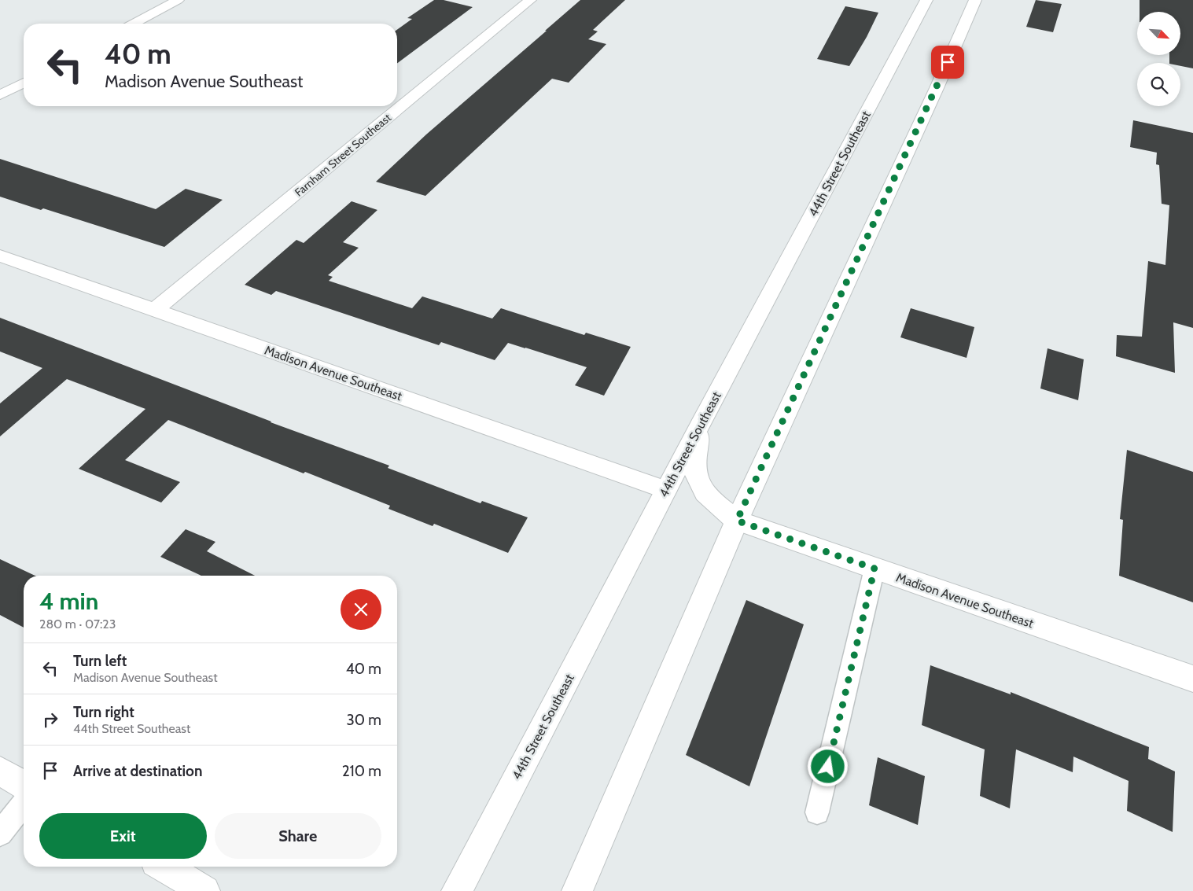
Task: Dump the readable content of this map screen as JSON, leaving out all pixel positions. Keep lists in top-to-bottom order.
{
  "streets": {
    "main road": ["Farnham Street Southeast", "44th Street Southeast", "Madison Avenue Southeast"]
  },
  "crossings": [
    ["Farnham Street Southeast", "Madison Avenue Southeast"],
    ["44th Street Southeast", "Madison Avenue Southeast"]
  ],
  "north": "bottom right",
  "page": {
    "turn": ["40 m", "Madison Avenue Southeast"],
    "heading": ["4 min", "280 m · 07:23"],
    "list": [
      {
        "name": "Turn left",
        "note": "Madison Avenue Southeast",
        "value": "40 m"
      },
      {
        "name": "Turn right",
        "note": "44th Street Southeast",
        "value": "30 m"
      },
      {
        "name": "Arrive at destination",
        "value": "210 m"
      }
    ],
    "buttons": ["Exit", "Share"]
  }
}
